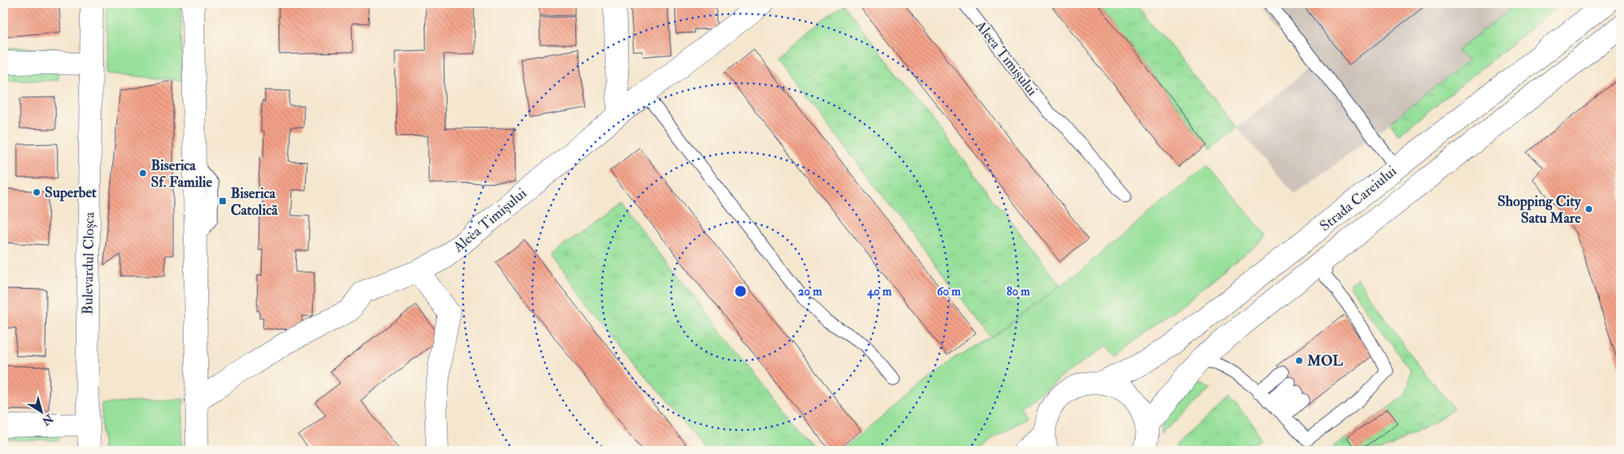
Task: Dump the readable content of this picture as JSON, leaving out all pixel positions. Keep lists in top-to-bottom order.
{
  "streets": {
    "main road": ["Aleea Timișului", "Strada Careiului", "Bulevardul Cloșca"]
  },
  "places": {
    "other": [
      "Biserica Sf. Familie",
      "Superbet",
      "Shopping City Satu Mare",
      "MOL"
    ],
    "transit": ["Biserica Catolică"]
  },
  "north": "bottom right",
  "rings": [
    "20 m",
    "40 m",
    "60 m",
    "80 m"
  ]
}
